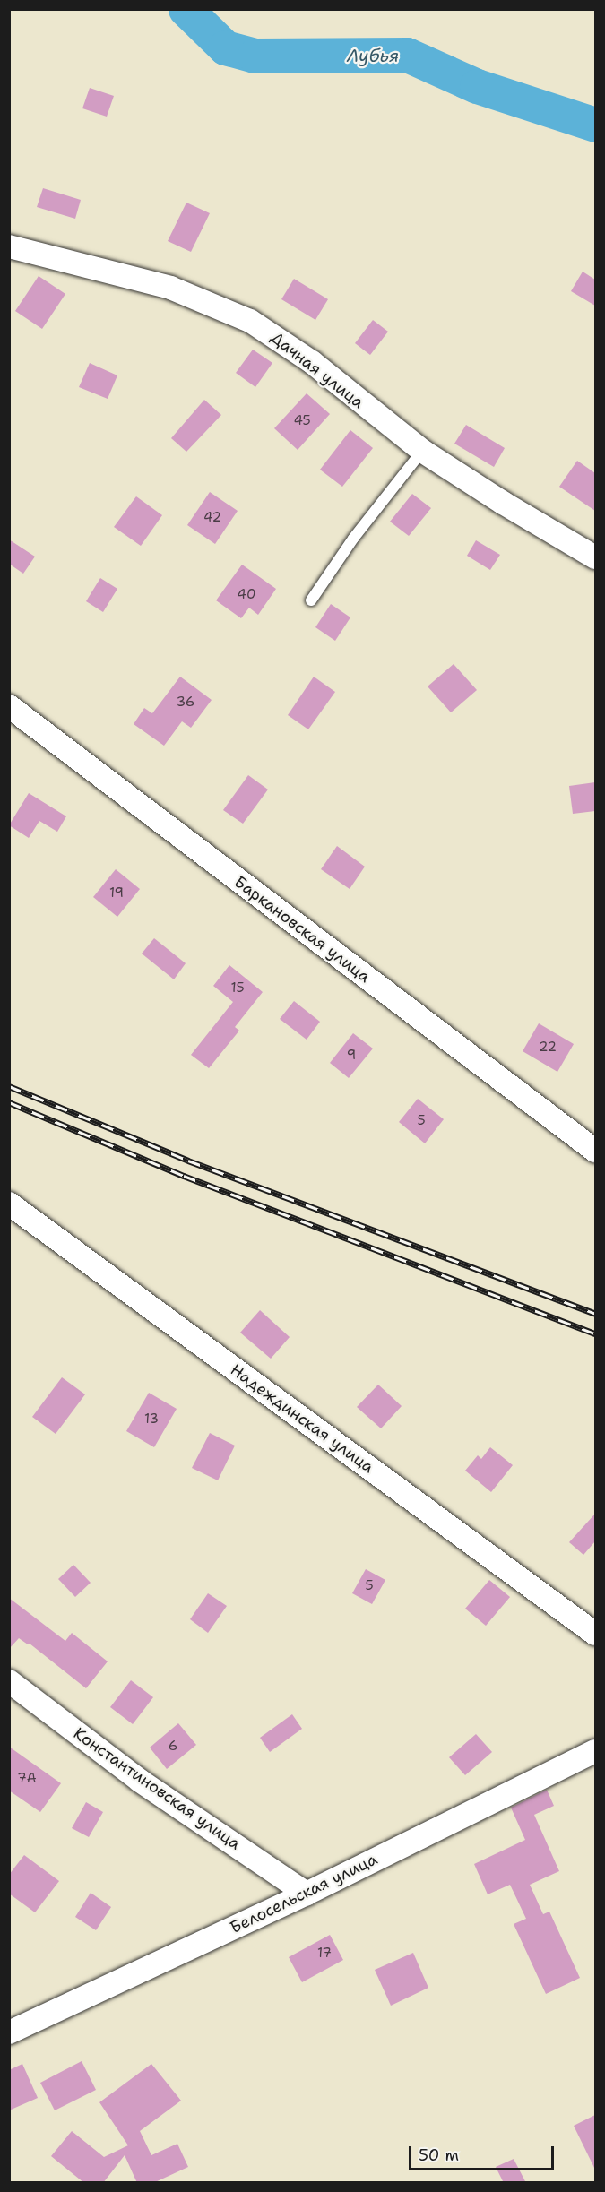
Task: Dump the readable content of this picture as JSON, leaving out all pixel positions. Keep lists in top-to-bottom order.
{
  "streets": {
    "street": [
      "Дачная улица",
      "Баркановская улица",
      "Надеждинская улица",
      "Константиновская улица",
      "Белосельская улица"
    ]
  },
  "crossings": [
    ["Константиновская улица", "Белосельская улица"]
  ],
  "water": ["Лубья"],
  "house_numbers": [
    "45",
    "42",
    "40",
    "36",
    "19",
    "15",
    "22",
    "9",
    "5",
    "13",
    "5",
    "6",
    "7А",
    "17"
  ],
  "scale_bar": "50 m"
}
